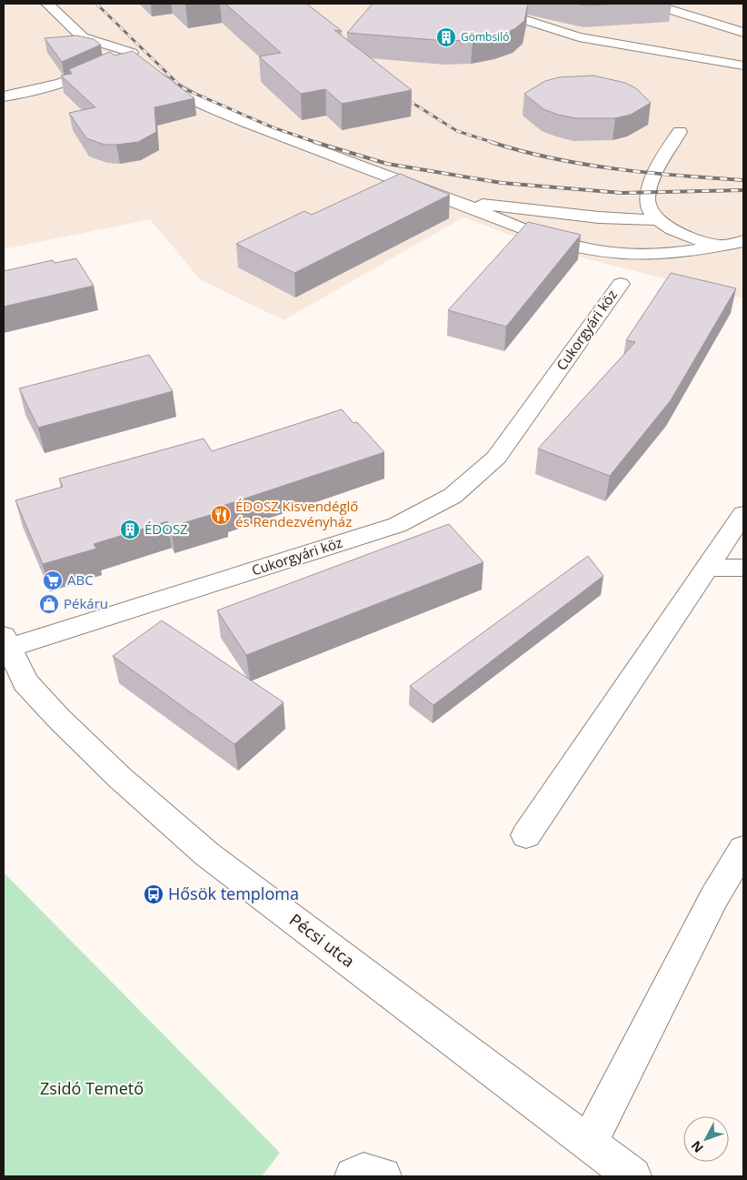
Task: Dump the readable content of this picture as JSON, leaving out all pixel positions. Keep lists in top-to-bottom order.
{
  "streets": {
    "street": ["Cukorgyári köz", "Pécsi utca"]
  },
  "crossings": [
    ["Cukorgyári köz", "Pécsi utca"]
  ],
  "parks": ["Zsidó Temető"],
  "places": {
    "building": ["Gömbsiló", "ÉDOSZ"],
    "restaurant": ["ÉDOSZ Kisvendéglő és Rendezvényház"],
    "supermarket": ["ABC"],
    "shop": ["Pékáru"],
    "bus stop": ["Hősök temploma"]
  },
  "north": "bottom left"
}
